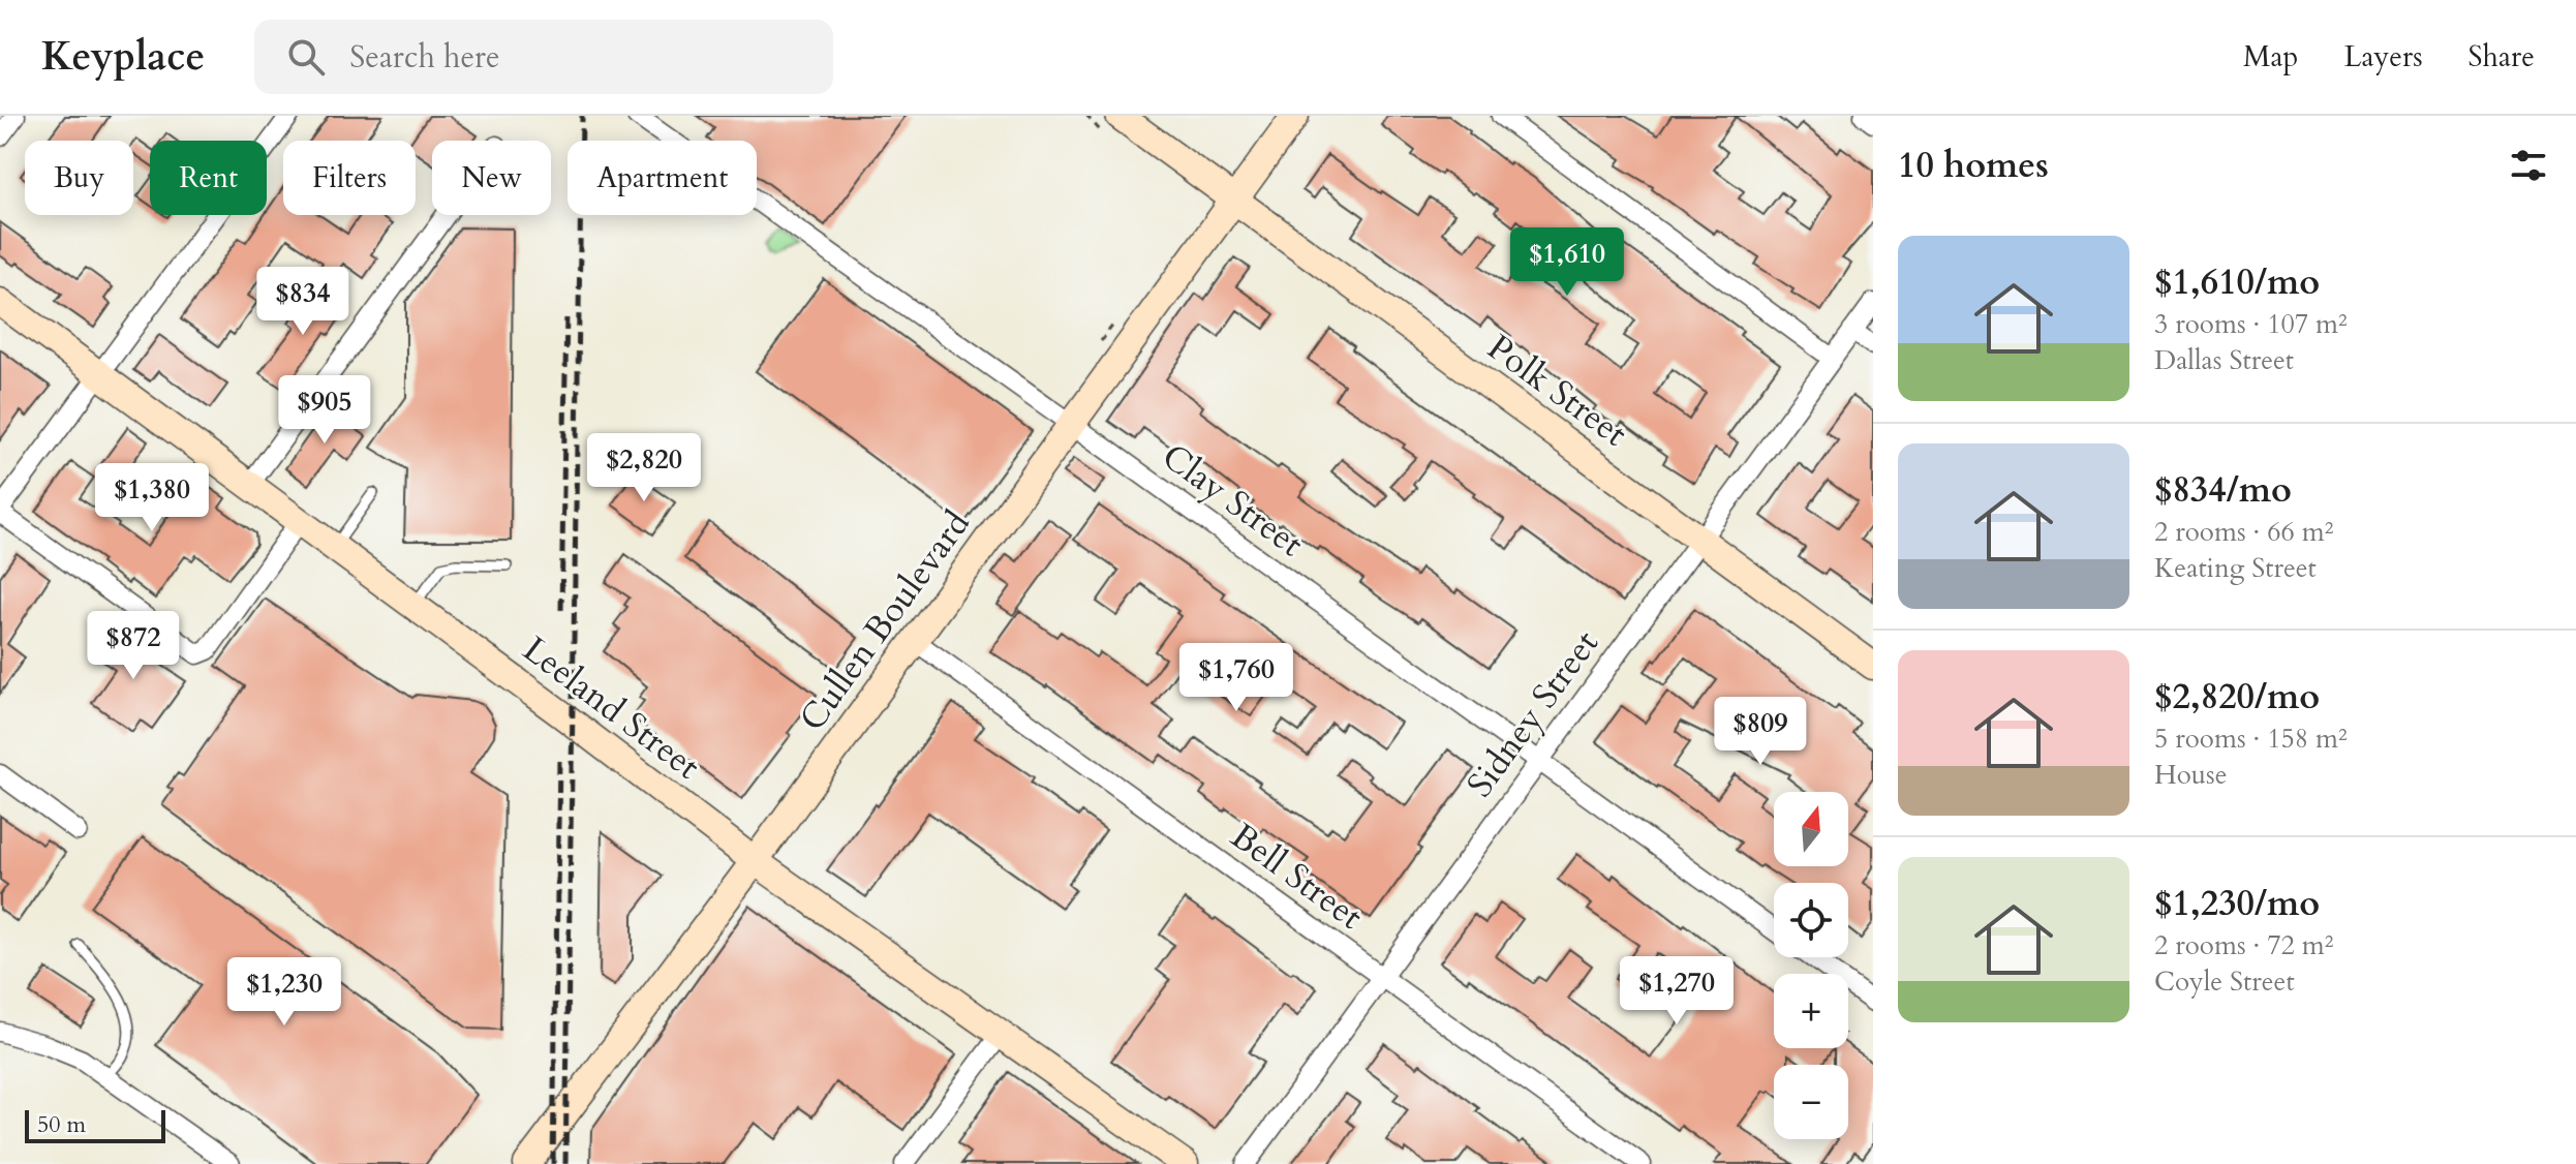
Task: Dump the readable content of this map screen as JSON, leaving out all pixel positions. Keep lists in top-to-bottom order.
{
  "streets": {
    "main road": ["Polk Street", "Cullen Boulevard", "Leeland Street"],
    "street": ["Clay Street", "Sidney Street", "Bell Street"]
  },
  "crossings": [
    ["Polk Street", "Cullen Boulevard"],
    ["Polk Street", "Sidney Street"],
    ["Clay Street", "Cullen Boulevard"],
    ["Clay Street", "Sidney Street"],
    ["Cullen Boulevard", "Leeland Street"],
    ["Cullen Boulevard", "Bell Street"],
    ["Sidney Street", "Bell Street"]
  ],
  "scale_bar": "50 m",
  "north": "top",
  "page": {
    "header": "Keyplace",
    "search": "Search here",
    "nav": ["Map", "Layers", "Share"],
    "heading": "10 homes",
    "chip": [
      "Buy",
      "Rent",
      "Filters",
      "New",
      "Apartment"
    ],
    "list": [
      {
        "name": "$1,610/mo",
        "note": "3 rooms · 107 m² · Dallas Street"
      },
      {
        "name": "$834/mo",
        "note": "2 rooms · 66 m² · Keating Street"
      },
      {
        "name": "$2,820/mo",
        "note": "5 rooms · 158 m² · House"
      },
      {
        "name": "$1,230/mo",
        "note": "2 rooms · 72 m² · Coyle Street"
      }
    ],
    "price": [
      "$1,610",
      "$834",
      "$905",
      "$2,820",
      "$1,380",
      "$872",
      "$1,760",
      "$809",
      "$1,270",
      "$1,230"
    ],
    "map_buttons": ["+", "−"],
    "scale": "50 m"
  }
}
